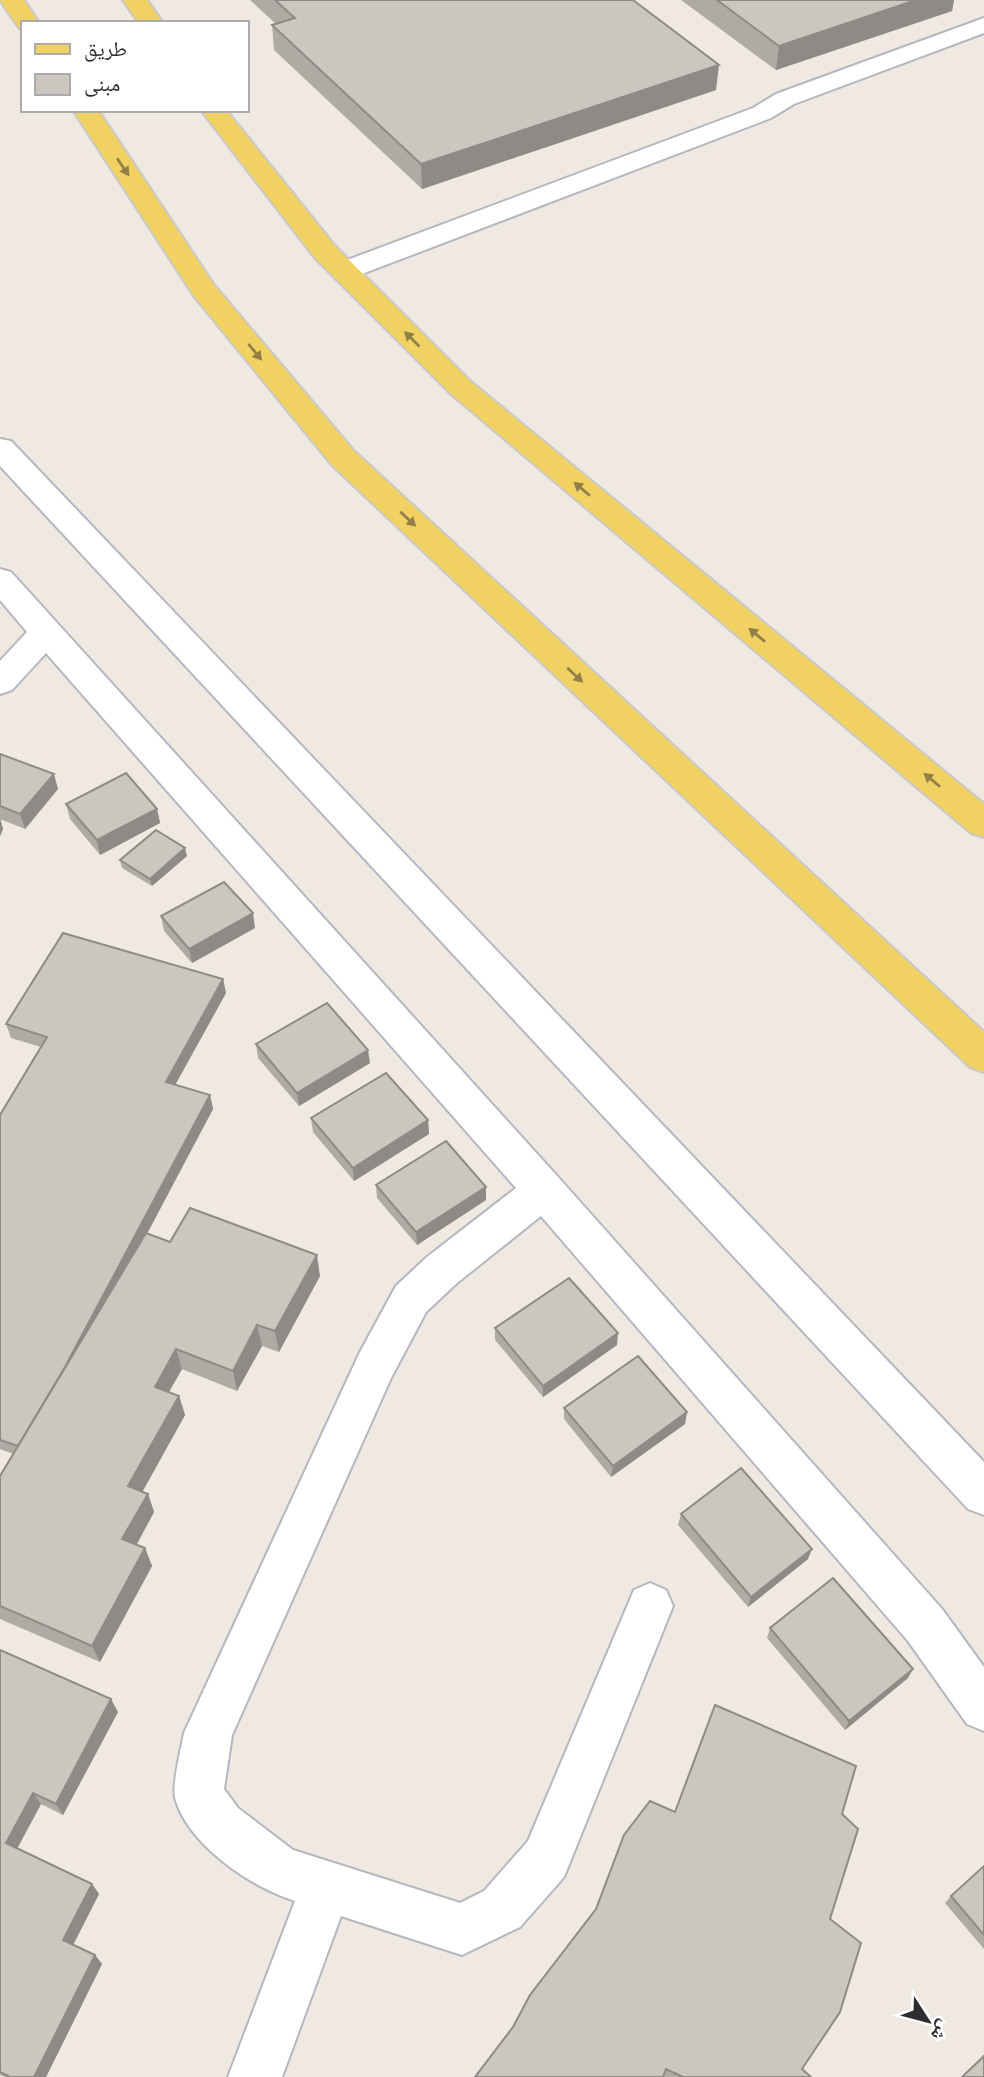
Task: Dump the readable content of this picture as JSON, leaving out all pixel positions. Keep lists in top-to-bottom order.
{
  "legend": ["طريق", "مبنى"],
  "north": "bottom right"
}
